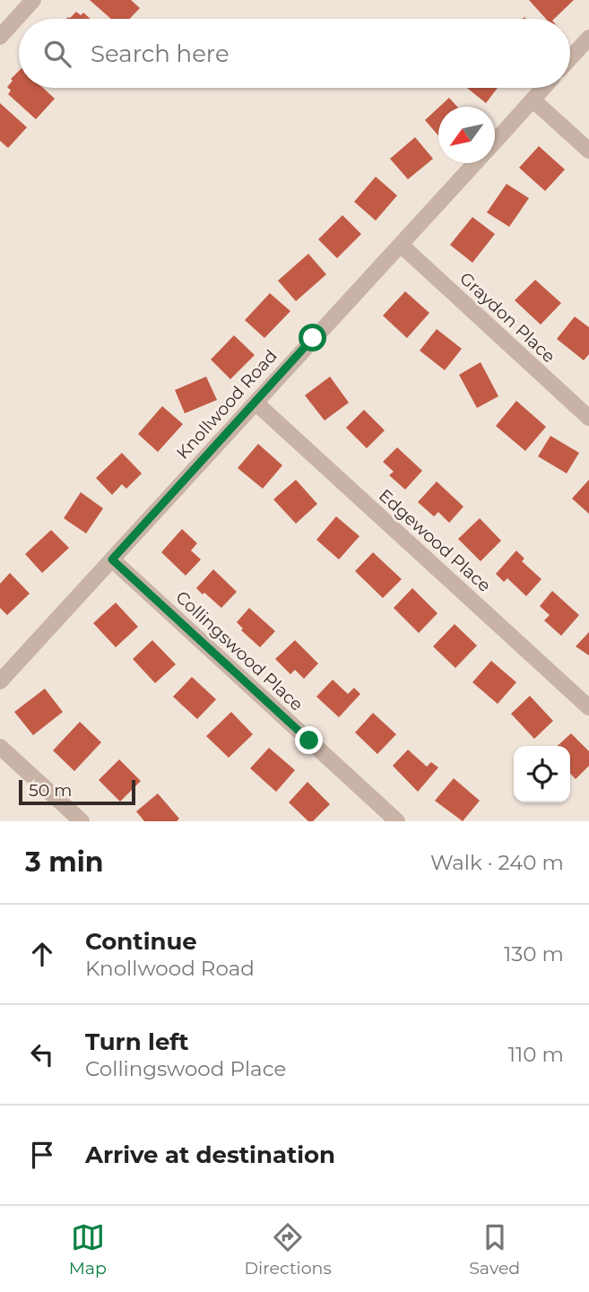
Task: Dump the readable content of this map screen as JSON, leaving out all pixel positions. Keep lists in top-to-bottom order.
{
  "streets": {
    "street": [
      "Graydon Place",
      "Knollwood Road",
      "Edgewood Place",
      "Collingswood Place"
    ]
  },
  "crossings": [
    ["Graydon Place", "Knollwood Road"],
    ["Knollwood Road", "Edgewood Place"],
    ["Knollwood Road", "Collingswood Place"]
  ],
  "scale_bar": "50 m",
  "north": "bottom left",
  "page": {
    "search": "Search here",
    "scale": "50 m",
    "heading": ["3 min", "Walk · 240 m"],
    "list": [
      ["Continue", "Knollwood Road", "130 m"],
      ["Turn left", "Collingswood Place", "110 m"],
      "Arrive at destination"
    ],
    "nav": ["Map", "Directions", "Saved"]
  }
}
